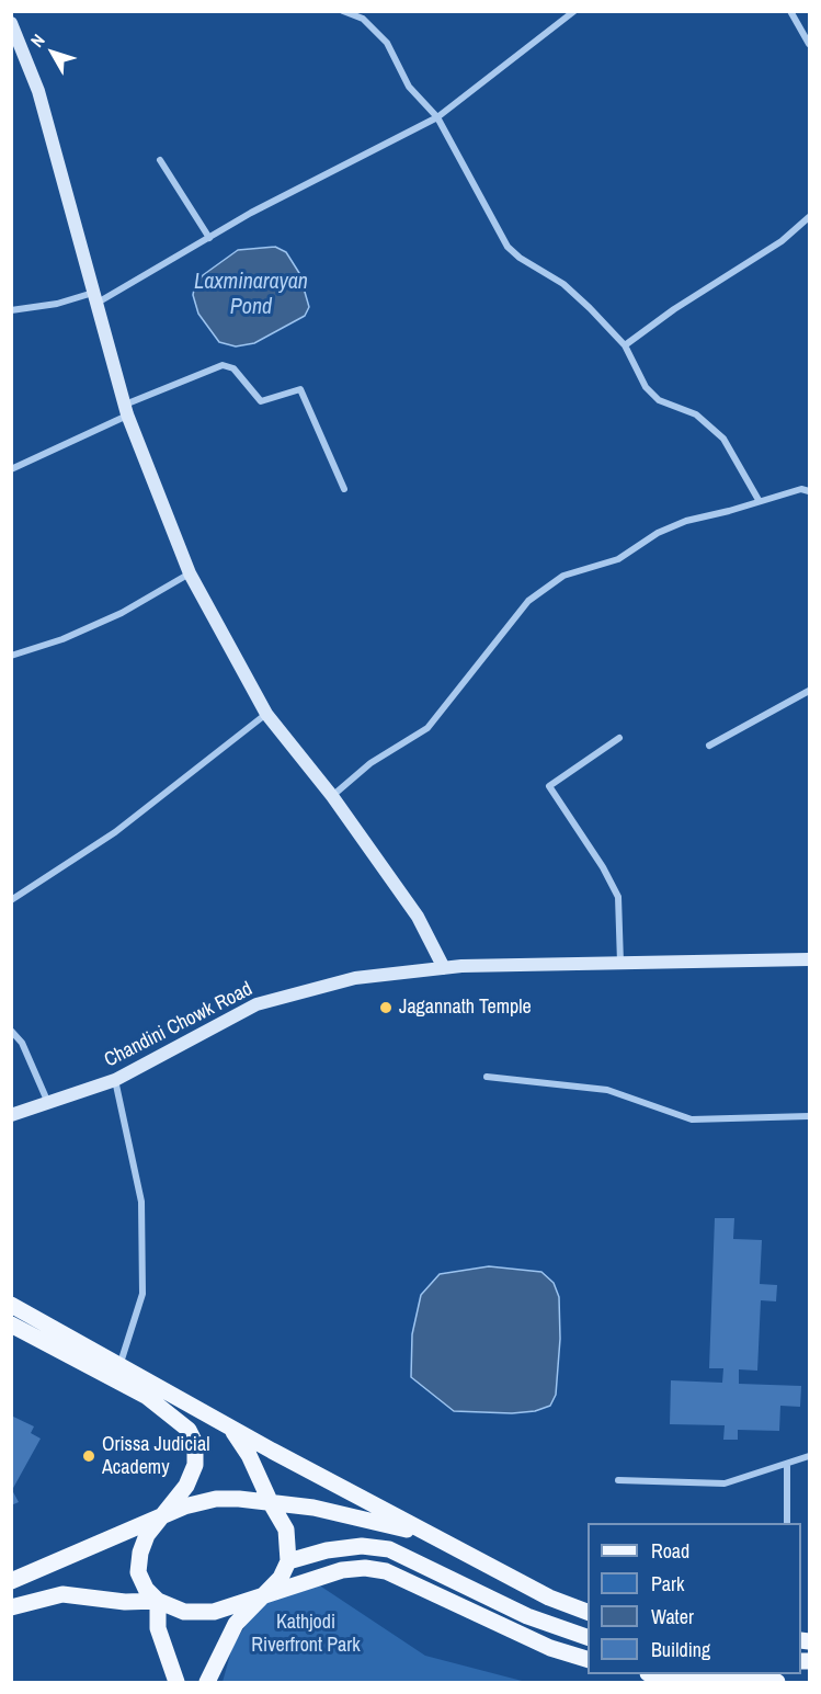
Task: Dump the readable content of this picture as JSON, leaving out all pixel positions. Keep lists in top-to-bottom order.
{
  "streets": {
    "main road": ["Chandini Chowk Road"]
  },
  "water": ["Laxminarayan Pond"],
  "parks": ["Kathjodi Riverfront Park"],
  "places": ["Jagannath Temple", "Orissa Judicial Academy"],
  "legend": [
    "Road",
    "Park",
    "Water",
    "Building"
  ],
  "north": "top left"
}
